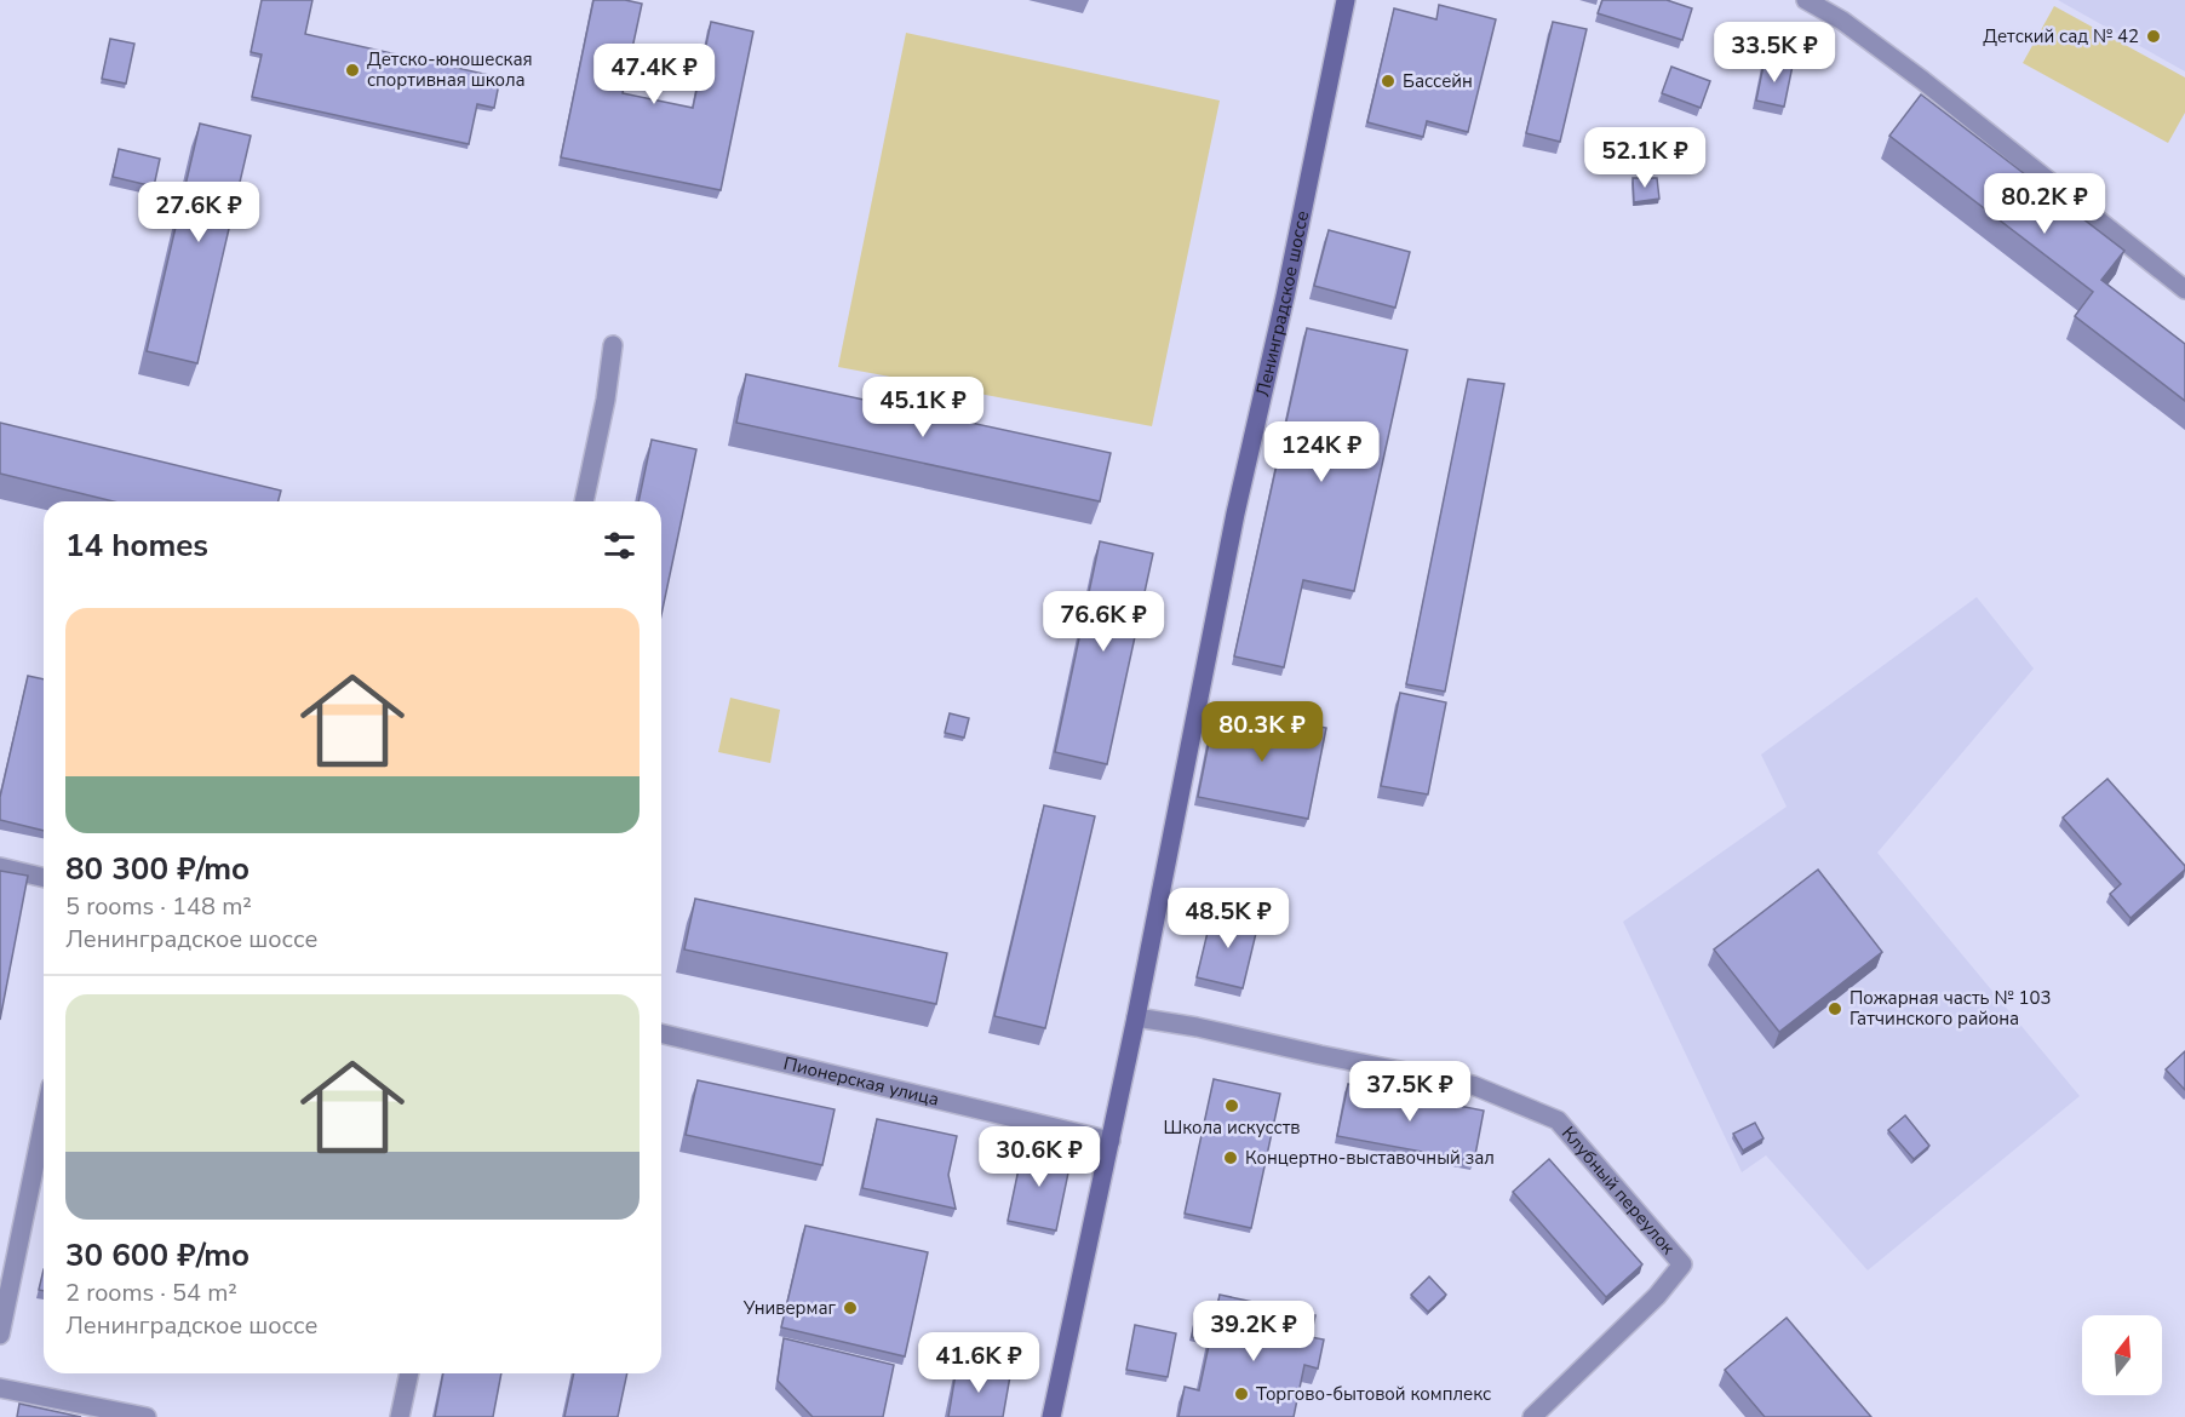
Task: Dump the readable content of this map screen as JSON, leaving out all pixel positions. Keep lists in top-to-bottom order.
{
  "streets": {
    "main road": ["Ленинградское шоссе"],
    "street": ["Пионерская улица", "Клубный переулок"]
  },
  "crossings": [
    ["Ленинградское шоссе", "Пионерская улица"],
    ["Ленинградское шоссе", "Клубный переулок"]
  ],
  "places": [
    "Детский сад № 42",
    "Детско-юношеская спортивная школа",
    "Бассейн",
    "Пожарная часть № 103 Гатчинского района",
    "Школа искусств",
    "Концертно-выставочный зал",
    "Универмаг",
    "Торгово-бытовой комплекс"
  ],
  "north": "top",
  "page": {
    "price": [
      "33.5K ₽",
      "47.4K ₽",
      "52.1K ₽",
      "80.2K ₽",
      "27.6K ₽",
      "45.1K ₽",
      "124K ₽",
      "76.6K ₽",
      "80.3K ₽",
      "48.5K ₽",
      "37.5K ₽",
      "30.6K ₽",
      "39.2K ₽",
      "41.6K ₽"
    ],
    "heading": "14 homes",
    "list": [
      {
        "name": "80 300 ₽/mo",
        "note": "5 rooms · 148 m² · Ленинградское шоссе"
      },
      {
        "name": "30 600 ₽/mo",
        "note": "2 rooms · 54 m² · Ленинградское шоссе"
      }
    ]
  }
}
